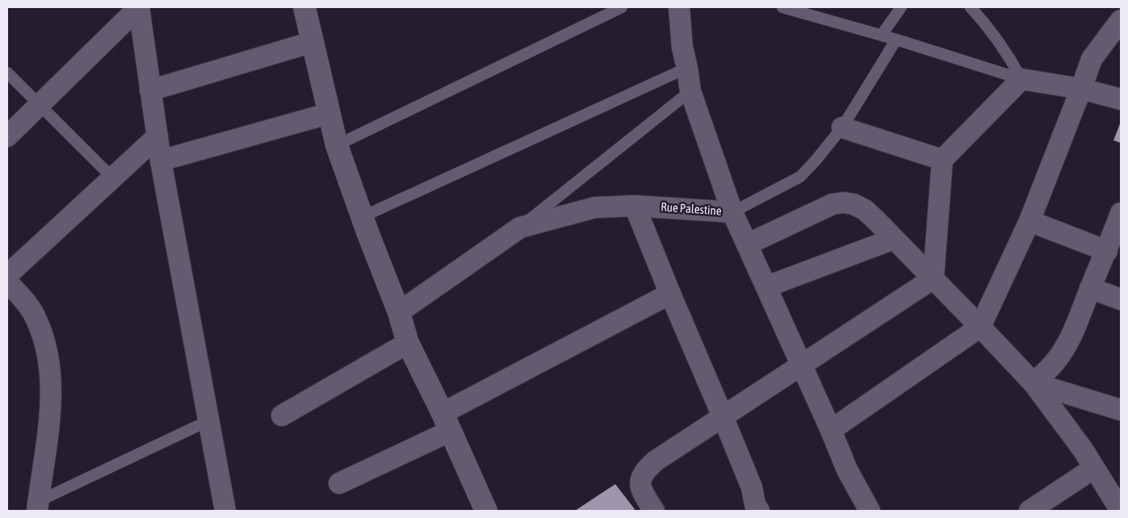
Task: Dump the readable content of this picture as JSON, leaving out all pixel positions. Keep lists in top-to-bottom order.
{
  "streets": {
    "street": ["Rue Palestine"]
  }
}
